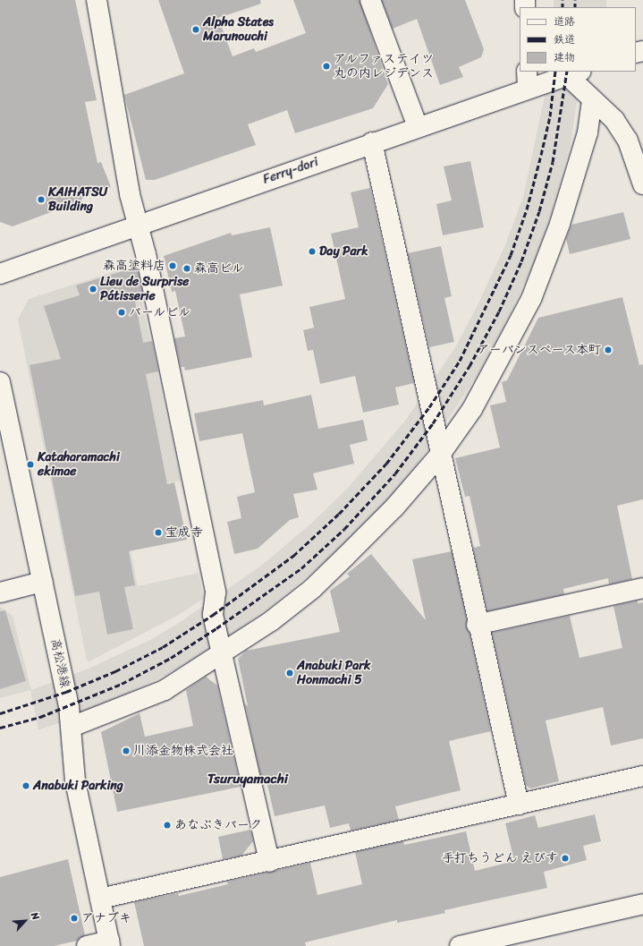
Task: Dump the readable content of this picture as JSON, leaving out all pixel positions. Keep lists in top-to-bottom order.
{
  "streets": {
    "street": ["Ferry-dori", "高松港線"]
  },
  "districts": ["Tsuruyamachi"],
  "places": [
    "Alpha States Marunouchi",
    "アルファステイツ 丸の内レジデンス",
    "KAIHATSU Building",
    "Day Park",
    "森高塗料店",
    "森高ビル",
    "Lieu de Surprise Pátisserie",
    "パールビル",
    "アーバンスペース本町",
    "Kataharamachi ekimae",
    "宝成寺",
    "Anabuki Park Honmachi 5",
    "川添金物株式会社",
    "Anabuki Parking",
    "あなぶきパーク",
    "手打ちうどん えびす",
    "アナブキ"
  ],
  "legend": ["道路", "鉄道", "建物"],
  "north": "top right"
}
